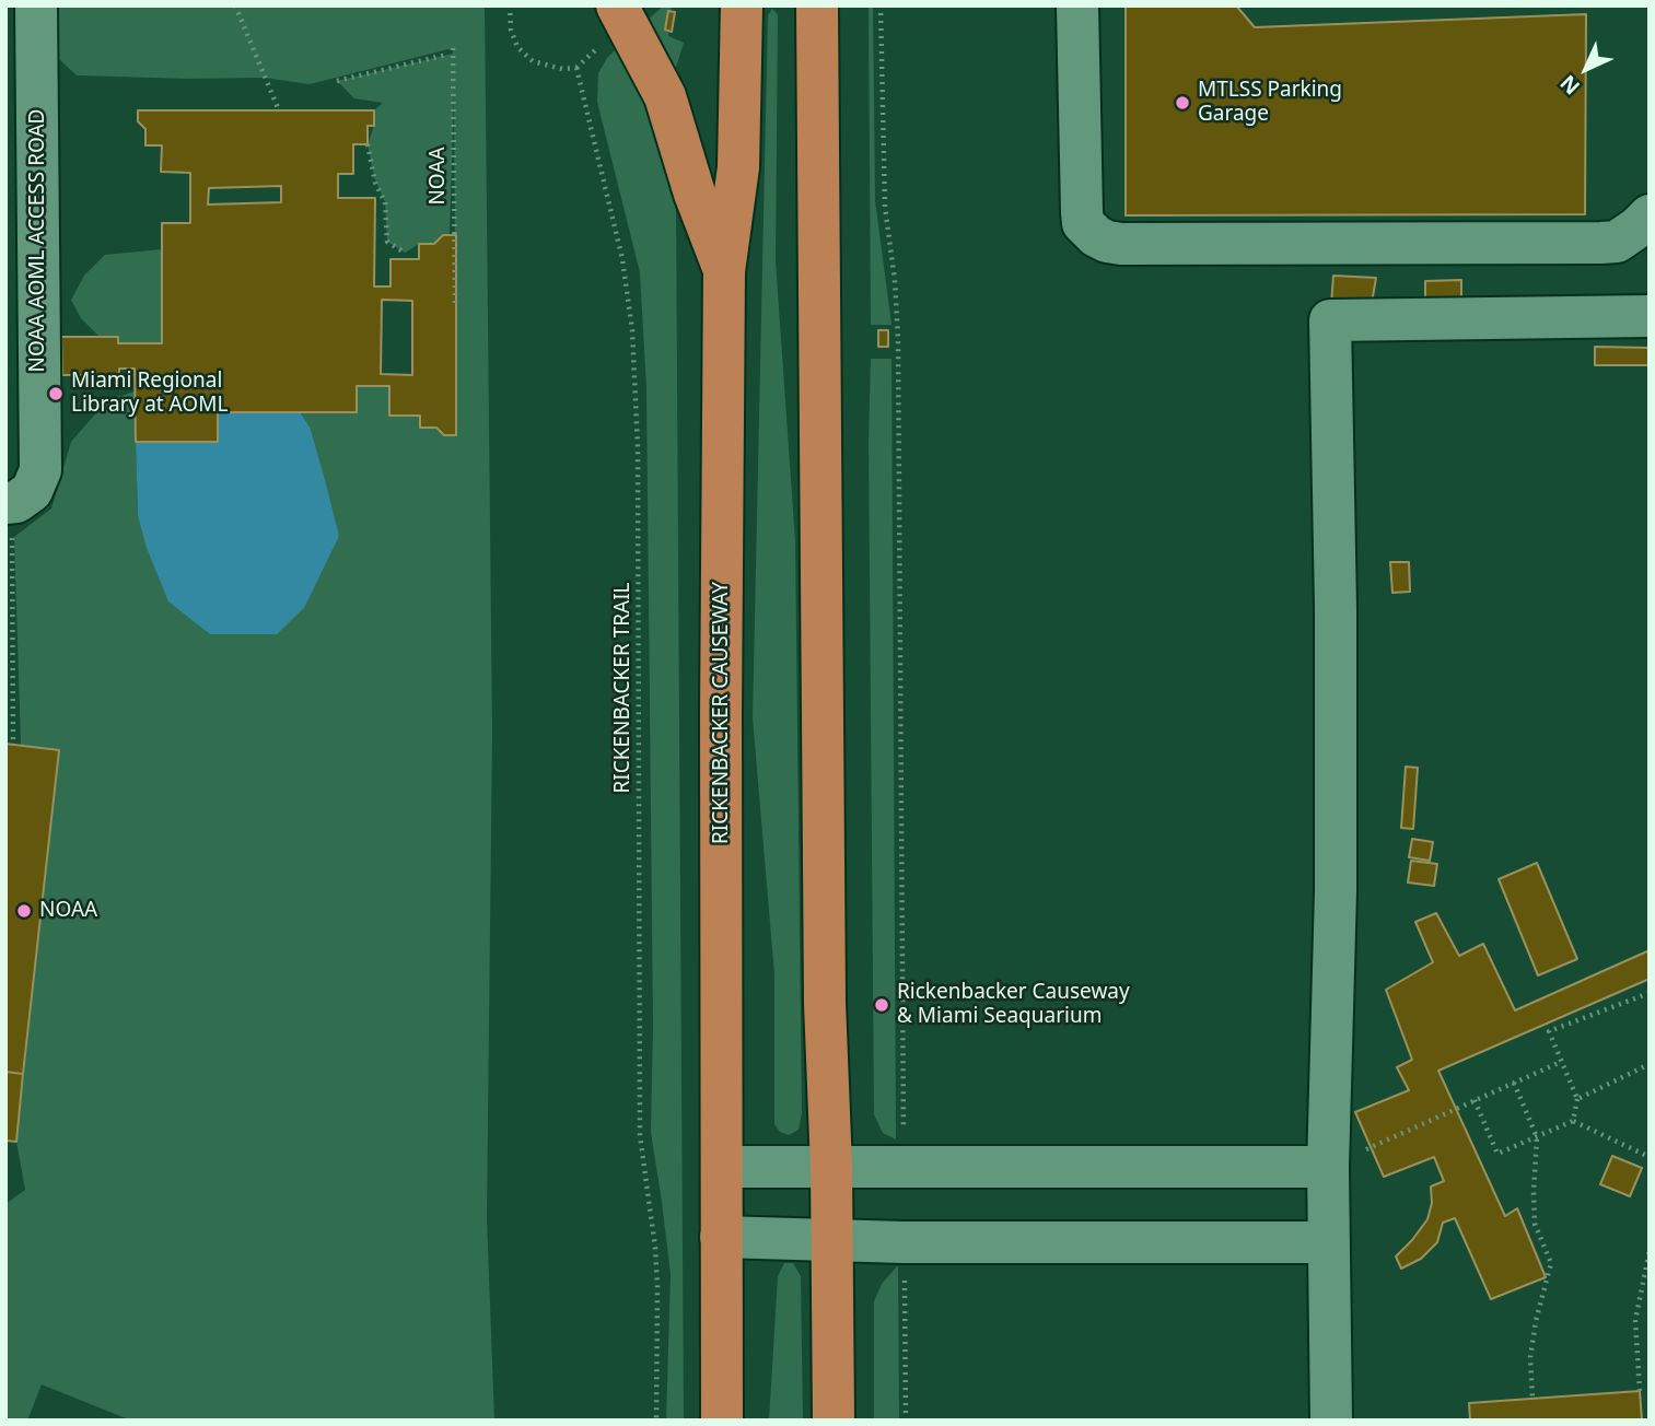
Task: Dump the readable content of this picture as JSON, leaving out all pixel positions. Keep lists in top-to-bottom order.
{
  "streets": {
    "main road": ["RICKENBACKER CAUSEWAY"],
    "lane": ["NOAA AOML ACCESS ROAD"],
    "path": ["NOAA", "RICKENBACKER TRAIL"]
  },
  "places": [
    "MTLSS Parking Garage",
    "Miami Regional Library at AOML",
    "NOAA",
    "Rickenbacker Causeway & Miami Seaquarium"
  ],
  "north": "bottom left"
}
